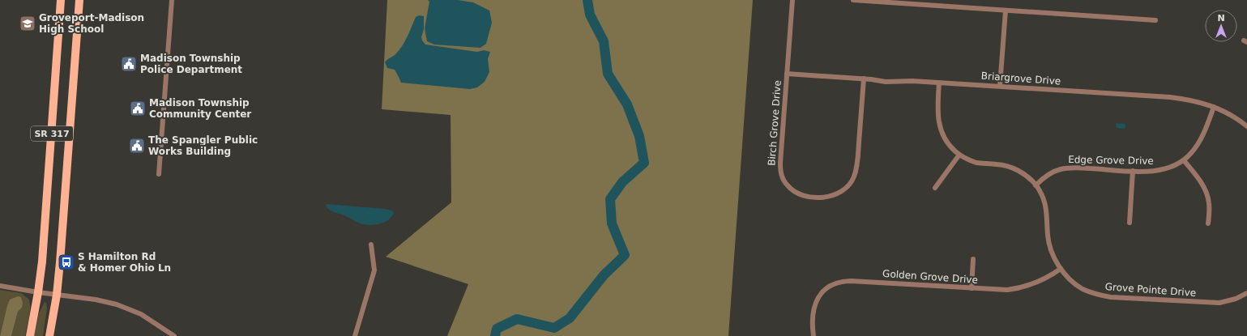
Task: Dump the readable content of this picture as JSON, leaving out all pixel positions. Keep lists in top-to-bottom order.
{
  "streets": {
    "main road": ["SR 317"],
    "street": [
      "Briargrove Drive",
      "Birch Grove Drive",
      "Edge Grove Drive",
      "Golden Grove Drive",
      "Grove Pointe Drive"
    ]
  },
  "crossings": [
    ["Briargrove Drive", "Birch Grove Drive"],
    ["Briargrove Drive", "Edge Grove Drive"],
    ["Briargrove Drive", "Grove Pointe Drive"],
    ["Edge Grove Drive", "Grove Pointe Drive"],
    ["Golden Grove Drive", "Grove Pointe Drive"]
  ],
  "places": {
    "school or university": ["Groveport-Madison High School"],
    "public building": ["Madison Township Police Department", "Madison Township Community Center", "The Spangler Public Works Building"],
    "bus stop": ["S Hamilton Rd & Homer Ohio Ln"]
  },
  "north": "top"
}
